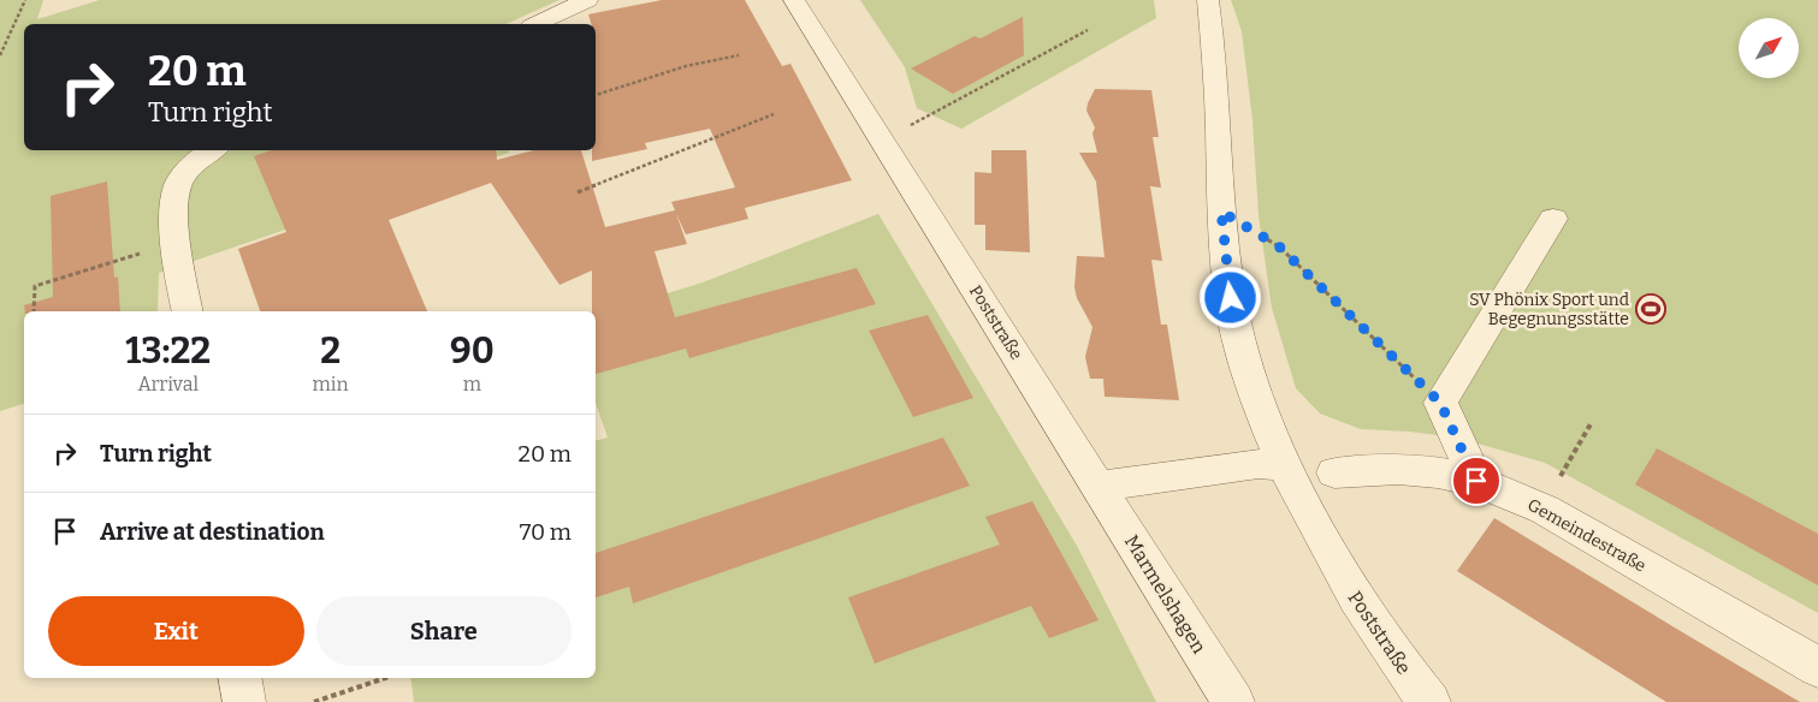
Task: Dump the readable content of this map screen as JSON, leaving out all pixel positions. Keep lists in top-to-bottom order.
{
  "streets": {
    "street": ["Poststraße", "Gemeindestraße", "Marmelshagen"]
  },
  "crossings": [
    ["Poststraße", "Marmelshagen"]
  ],
  "places": {
    "sports": ["SV Phönix Sport und Begegnungsstätte"]
  },
  "north": "top right",
  "page": {
    "turn": ["20 m", "Turn right"],
    "eta": [
      "13:22",
      "Arrival",
      "2",
      "min",
      "90",
      "m"
    ],
    "list": [
      {
        "name": "Turn right",
        "value": "20 m"
      },
      {
        "name": "Arrive at destination",
        "value": "70 m"
      }
    ],
    "buttons": ["Exit", "Share"]
  }
}
